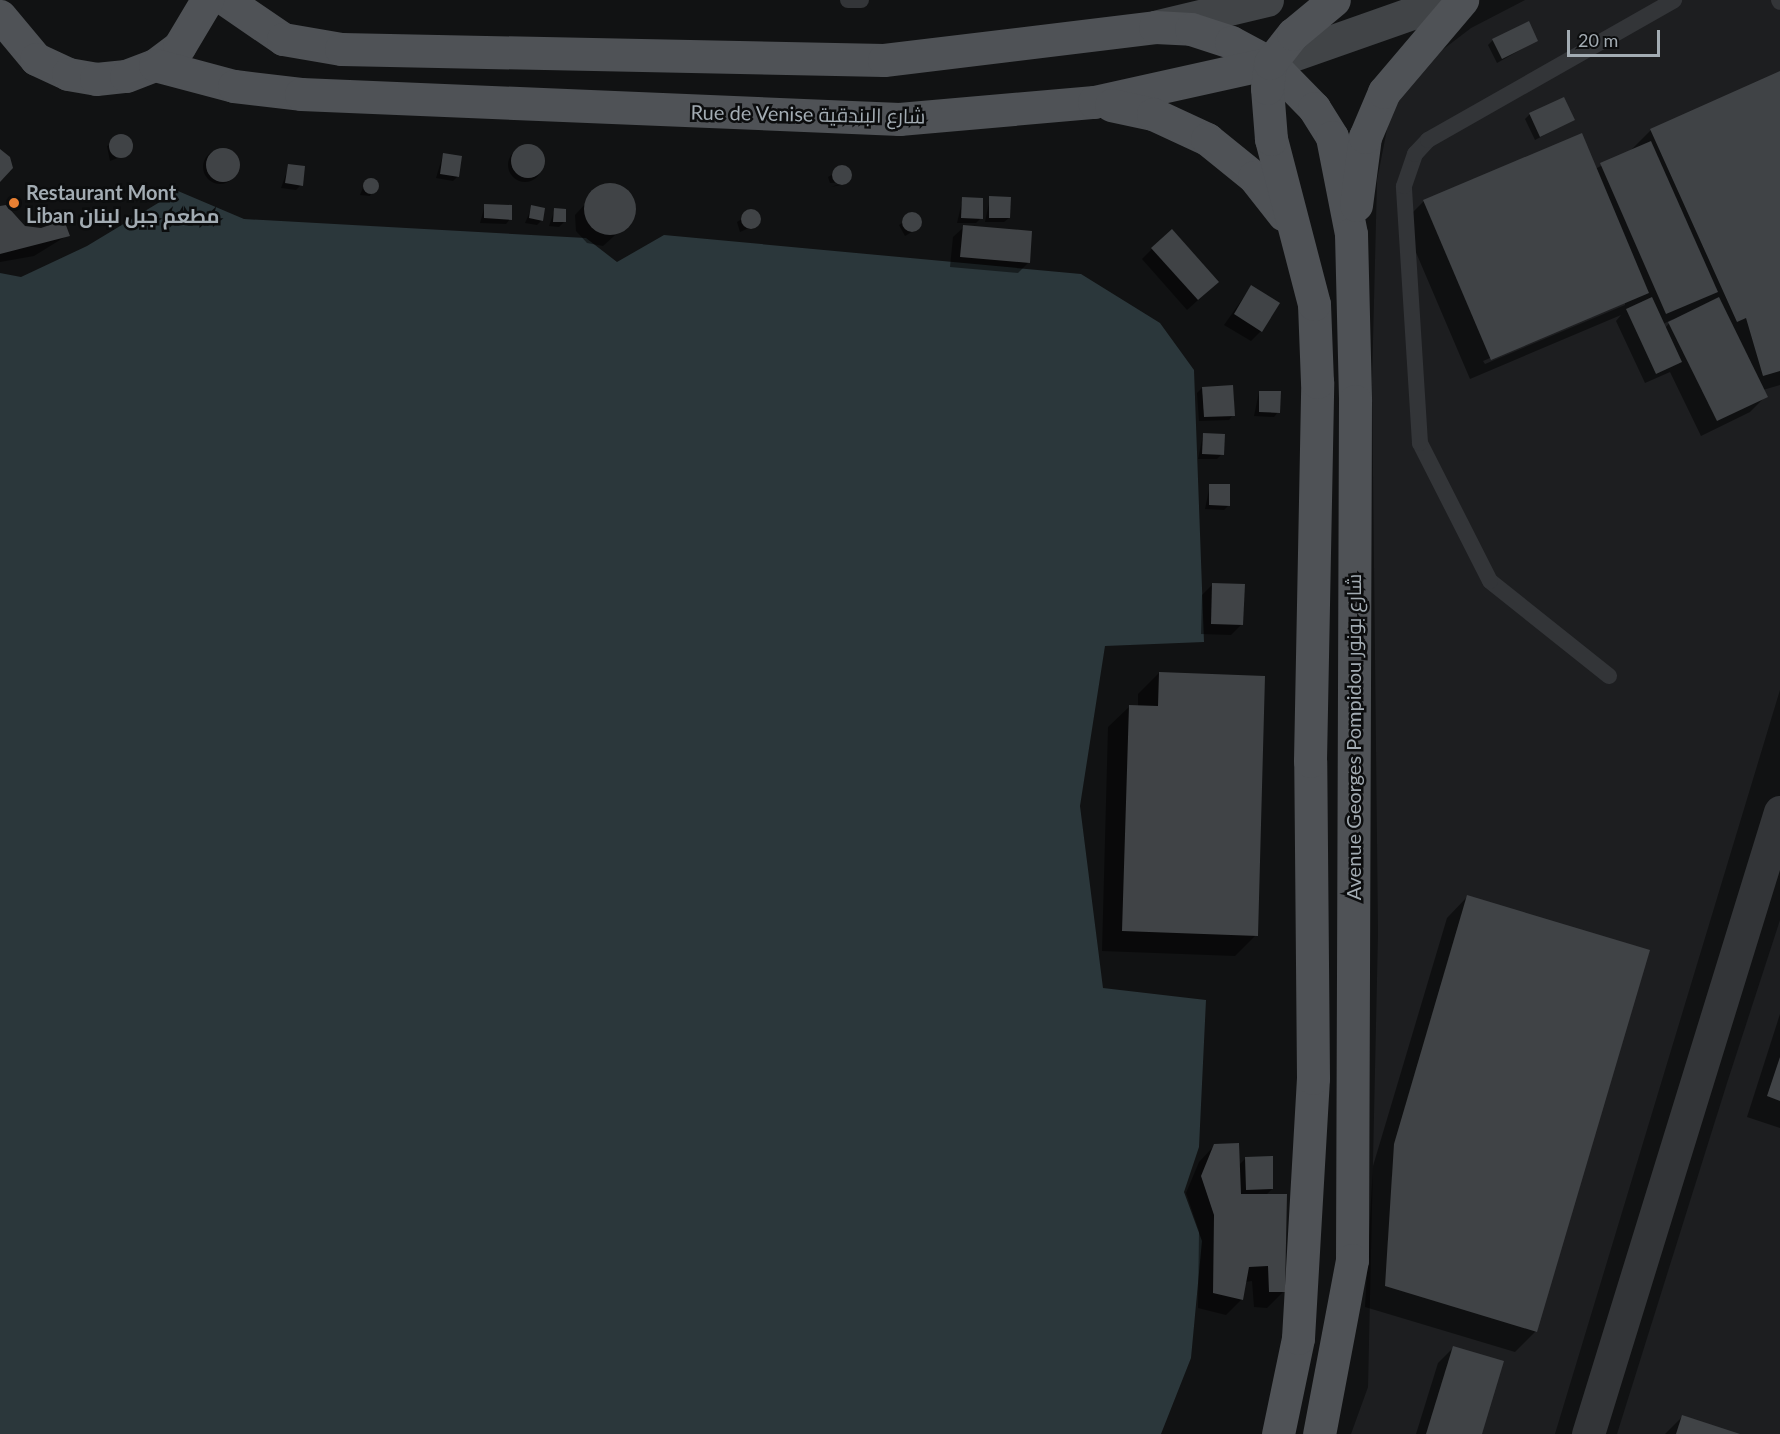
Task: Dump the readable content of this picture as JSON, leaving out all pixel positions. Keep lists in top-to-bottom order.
{
  "streets": {
    "main road": ["Rue de Venise شارع البندقية", "Avenue Georges Pompidou شارع بونور"]
  },
  "crossings": [
    ["Rue de Venise شارع البندقية", "Avenue Georges Pompidou شارع بونور"]
  ],
  "places": ["Restaurant Mont Liban مطعم جبل لبنان"],
  "scale_bar": "20 m"
}
